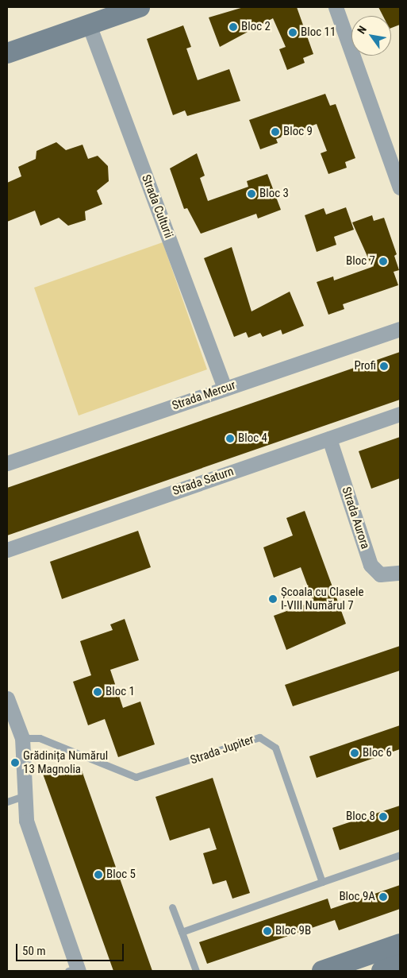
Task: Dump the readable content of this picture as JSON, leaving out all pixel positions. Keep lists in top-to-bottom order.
{
  "streets": {
    "street": [
      "Strada Culturii",
      "Strada Mercur",
      "Strada Saturn",
      "Strada Aurora"
    ],
    "lane": ["Strada Jupiter"]
  },
  "crossings": [
    ["Strada Culturii", "Strada Mercur"],
    ["Strada Saturn", "Strada Aurora"]
  ],
  "places": [
    "Bloc 2",
    "Bloc 11",
    "Bloc 9",
    "Bloc 3",
    "Bloc 7",
    "Profi",
    "Bloc 4",
    "Școala cu Clasele I-VIII Numărul 7",
    "Bloc 1",
    "Bloc 6",
    "Grădinița Numărul 13 Magnolia",
    "Bloc 8",
    "Bloc 5",
    "Bloc 9A",
    "Bloc 9B"
  ],
  "scale_bar": "50 m",
  "north": "top left"
}
